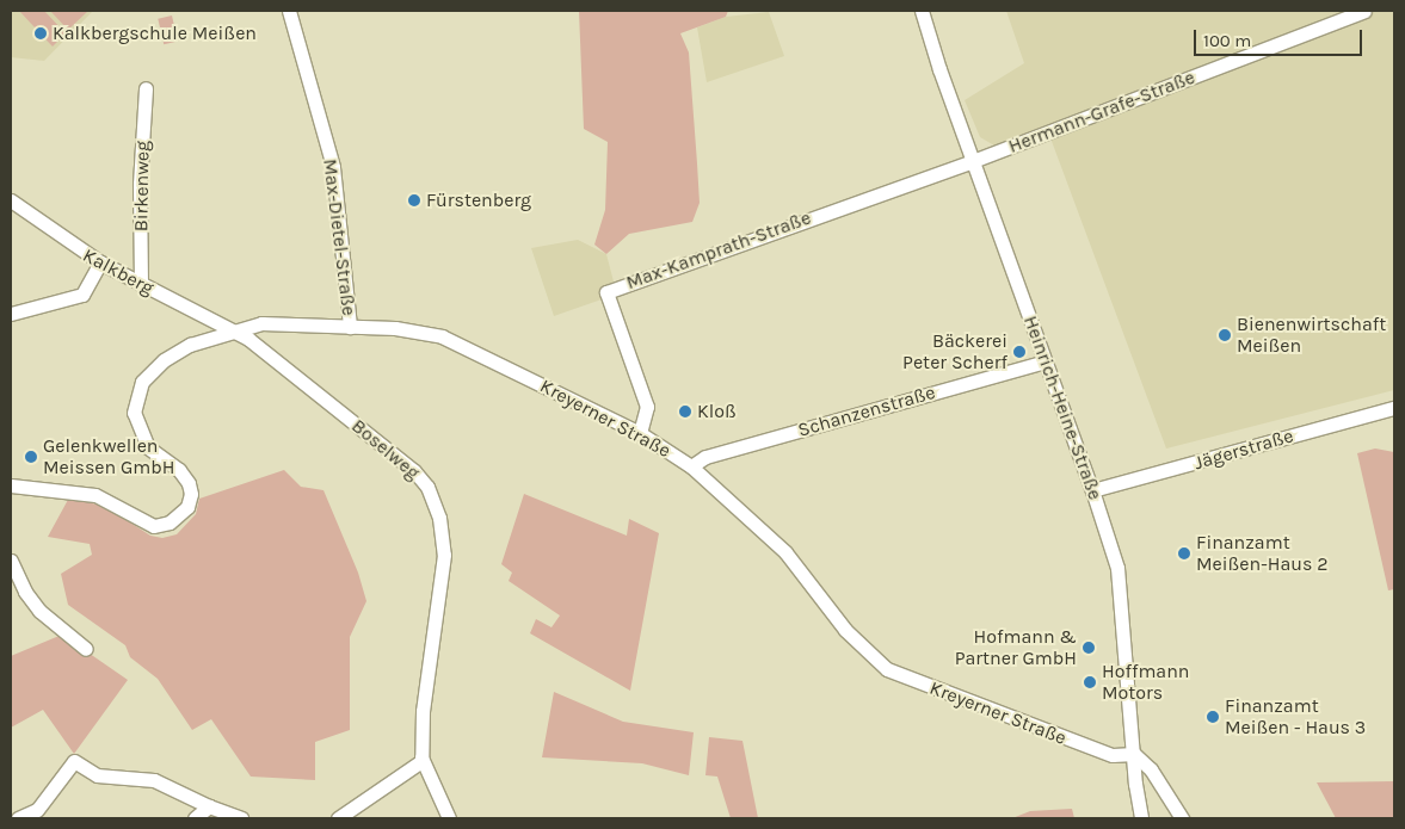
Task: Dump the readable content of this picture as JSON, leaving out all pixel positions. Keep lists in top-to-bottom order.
{
  "streets": {
    "street": [
      "Hermann-Grafe-Straße",
      "Birkenweg",
      "Max-Dietel-Straße",
      "Max-Kamprath-Straße",
      "Kalkberg",
      "Heinrich-Heine-Straße",
      "Schanzenstraße",
      "Kreyerner Straße",
      "Boselweg",
      "Jägerstraße"
    ]
  },
  "crossings": [
    ["Hermann-Grafe-Straße", "Max-Kamprath-Straße"],
    ["Hermann-Grafe-Straße", "Heinrich-Heine-Straße"],
    ["Birkenweg", "Kalkberg"],
    ["Max-Dietel-Straße", "Kreyerner Straße"],
    ["Max-Kamprath-Straße", "Heinrich-Heine-Straße"],
    ["Max-Kamprath-Straße", "Kreyerner Straße"],
    ["Kalkberg", "Kreyerner Straße"],
    ["Kalkberg", "Boselweg"],
    ["Heinrich-Heine-Straße", "Schanzenstraße"],
    ["Heinrich-Heine-Straße", "Kreyerner Straße"],
    ["Heinrich-Heine-Straße", "Jägerstraße"],
    ["Schanzenstraße", "Kreyerner Straße"],
    ["Kreyerner Straße", "Boselweg"]
  ],
  "places": [
    "Kalkbergschule Meißen",
    "Fürstenberg",
    "Bienenwirtschaft Meißen",
    "Bäckerei Peter Scherf",
    "Kloß",
    "Gelenkwellen Meissen GmbH",
    "Finanzamt Meißen-Haus 2",
    "Hofmann & Partner GmbH",
    "Hoffmann Motors",
    "Finanzamt Meißen - Haus 3"
  ],
  "scale_bar": "100 m"
}
